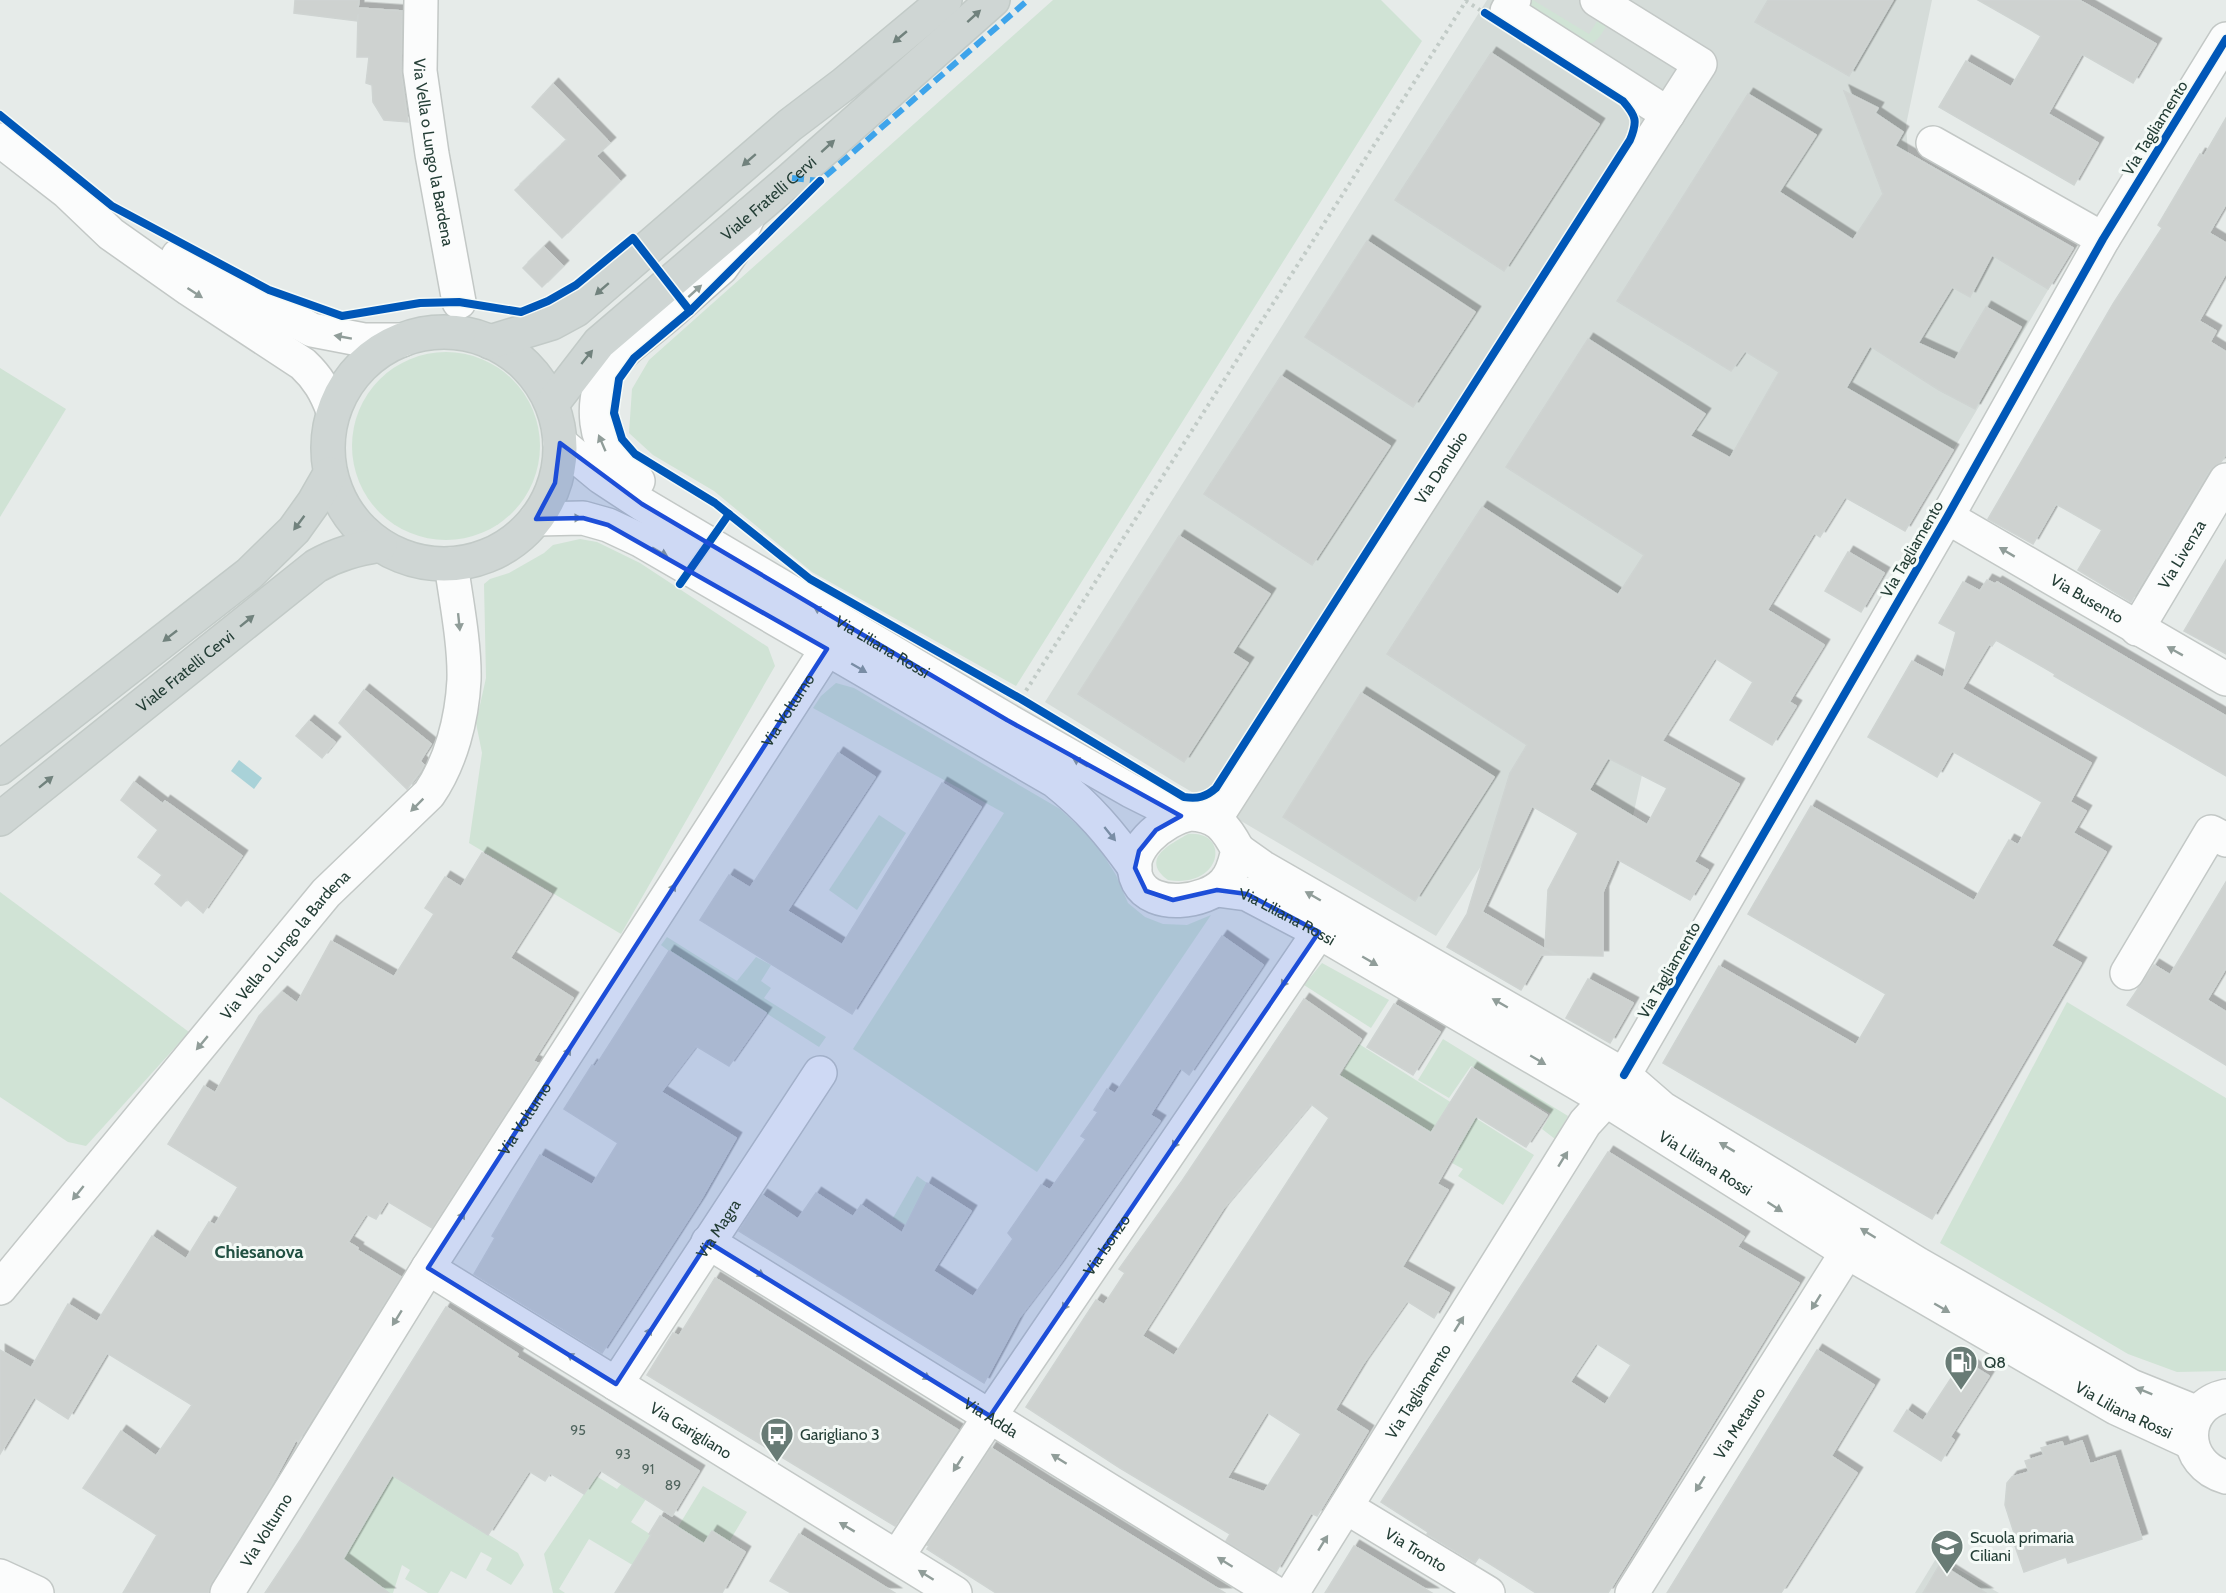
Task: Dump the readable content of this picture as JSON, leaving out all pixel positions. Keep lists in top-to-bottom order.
{
  "streets": {
    "main road": ["Viale Fratelli Cervi"],
    "street": [
      "Via Tagliamento",
      "Via Vella o Lungo la Bardena",
      "Via Danubio",
      "Via Livenza",
      "Via Busento",
      "Via Liliana Rossi",
      "Via Volturno",
      "Via Magra",
      "Via Isonzo",
      "Via Adda",
      "Via Metauro",
      "Via Garigliano",
      "Via Tronto"
    ]
  },
  "crossings": [
    ["Via Tagliamento", "Via Busento"],
    ["Via Tagliamento", "Via Liliana Rossi"],
    ["Via Tagliamento", "Via Tronto"],
    ["Via Danubio", "Via Liliana Rossi"],
    ["Via Livenza", "Via Busento"],
    ["Via Liliana Rossi", "Via Volturno"],
    ["Via Liliana Rossi", "Via Isonzo"],
    ["Via Liliana Rossi", "Via Metauro"],
    ["Via Volturno", "Via Garigliano"],
    ["Via Magra", "Via Adda"],
    ["Via Magra", "Via Garigliano"],
    ["Via Isonzo", "Via Adda"],
    ["Via Isonzo", "Via Garigliano"]
  ],
  "one_way": [
    "Via Vella o Lungo la Bardena",
    "Via Busento",
    "Via Magra",
    "Via Isonzo",
    "Via Metauro",
    "Via Garigliano"
  ],
  "districts": ["Chiesanova"],
  "places": {
    "fuel station": ["Q8"],
    "bus stop": ["Garigliano 3"],
    "school or university": ["Scuola primaria Ciliani"]
  },
  "house_numbers": [
    "95",
    "93",
    "91",
    "89"
  ]
}
